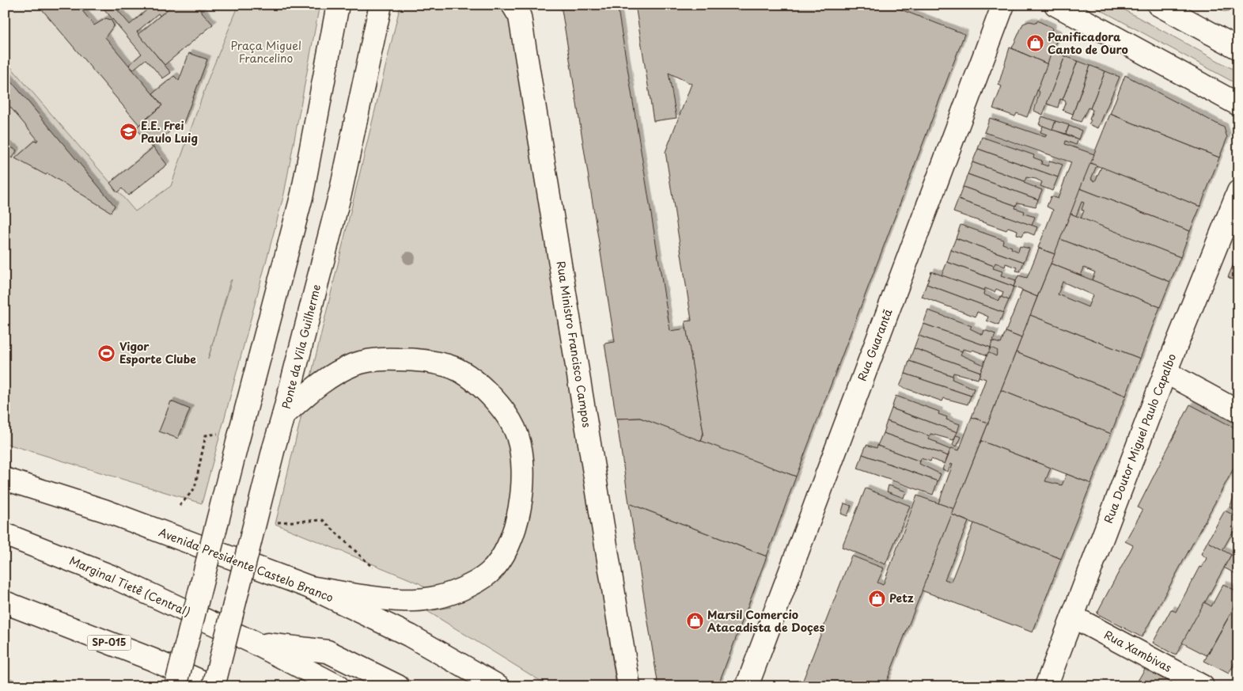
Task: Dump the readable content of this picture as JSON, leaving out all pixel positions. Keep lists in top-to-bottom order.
{
  "streets": {
    "main road": [
      "Rua Ministro Francisco Campos",
      "Rua Guarantã",
      "Ponte da Vila Guilherme",
      "Rua Doutor Miguel Paulo Capalbo",
      "Avenida Presidente Castelo Branco",
      "Marginal Tietê (Central)",
      "SP-015",
      "Rua Xambivas"
    ]
  },
  "crossings": [
    ["Ponte da Vila Guilherme", "SP-015"],
    ["Rua Doutor Miguel Paulo Capalbo", "Rua Xambivas"]
  ],
  "parks": ["Praça Miguel Francelino"],
  "places": {
    "shop": ["Panificadora Canto de Ouro", "Petz", "Marsil Comercio Atacadista de Doçes"],
    "school or university": ["E.E. Frei Paulo Luig"],
    "sports": ["Vigor Esporte Clube"]
  }
}
